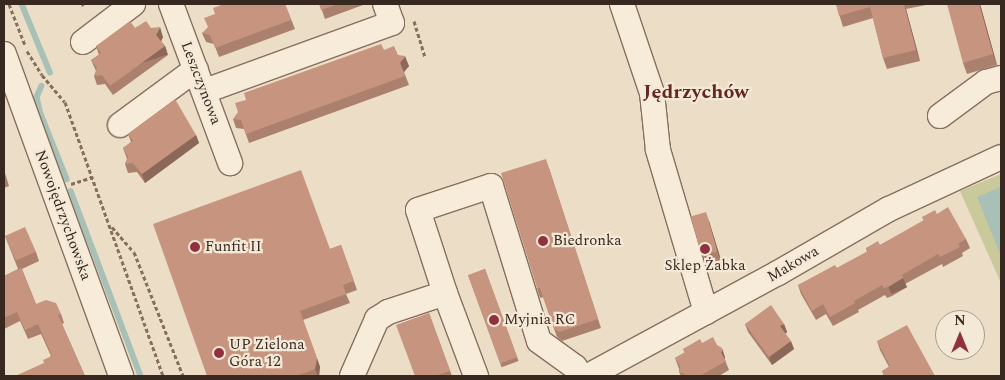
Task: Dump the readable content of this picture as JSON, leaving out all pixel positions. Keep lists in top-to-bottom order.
{
  "streets": {
    "street": ["Leszczynowa", "Nowojędrzychowska", "Makowa"]
  },
  "districts": ["Jędrzychów"],
  "places": [
    "Biedronka",
    "Funfit II",
    "Sklep Żabka",
    "Myjnia RC",
    "UP Zielona Góra 12"
  ],
  "north": "top"
}
